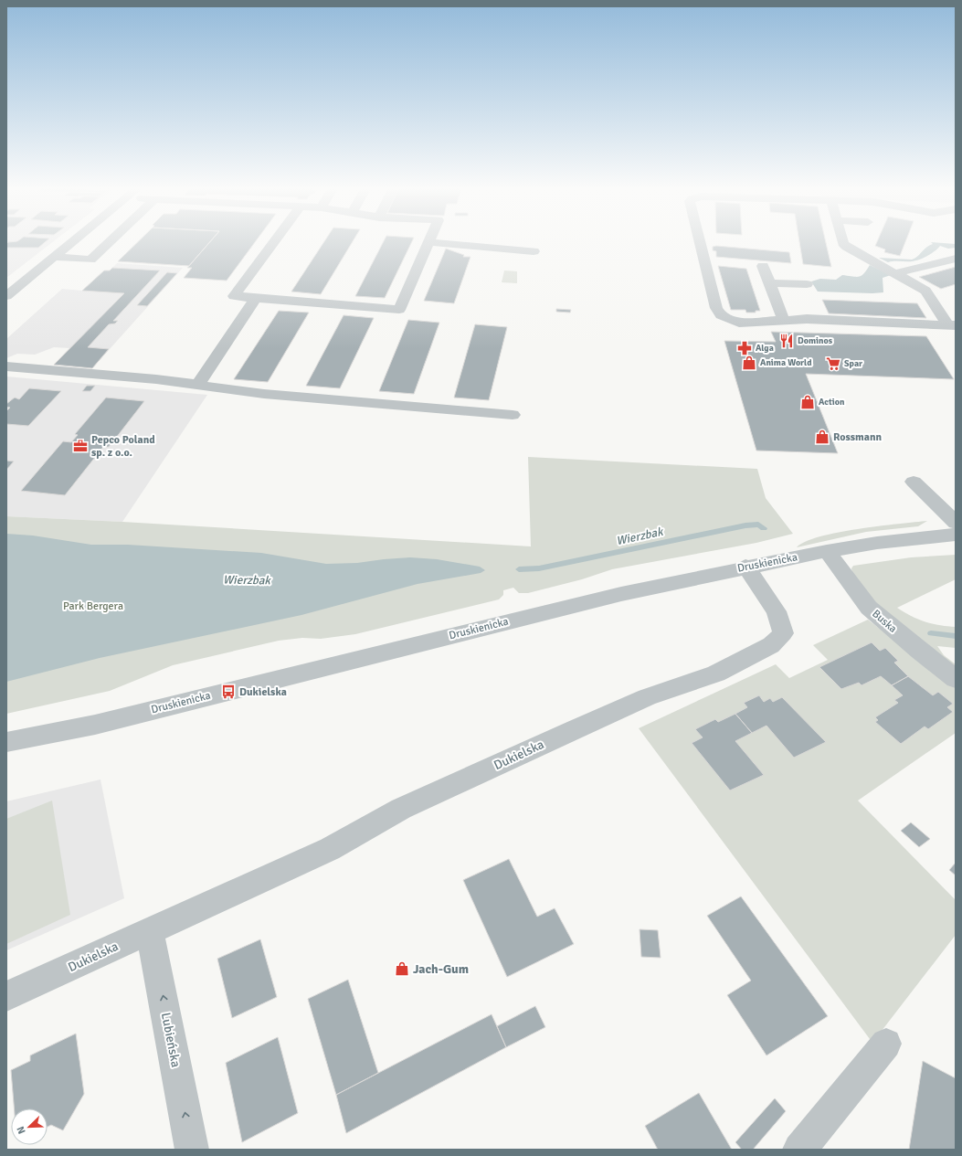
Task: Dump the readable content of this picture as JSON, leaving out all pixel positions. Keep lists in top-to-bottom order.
{
  "streets": {
    "street": [
      "Druskienicka",
      "Buska",
      "Dukielska",
      "Lubieńska"
    ]
  },
  "crossings": [
    ["Druskienicka", "Buska"],
    ["Druskienicka", "Dukielska"],
    ["Dukielska", "Lubieńska"]
  ],
  "one_way": ["Lubieńska"],
  "water": ["Wierzbak"],
  "parks": ["Park Bergera"],
  "places": {
    "restaurant": ["Dominos"],
    "pharmacy": ["Alga"],
    "shop": [
      "Anima World",
      "Action",
      "Rossmann",
      "Jach-Gum"
    ],
    "supermarket": ["Spar"],
    "office": ["Pepco Poland sp. z o.o."],
    "bus stop": ["Dukielska"]
  },
  "north": "bottom left"
}
